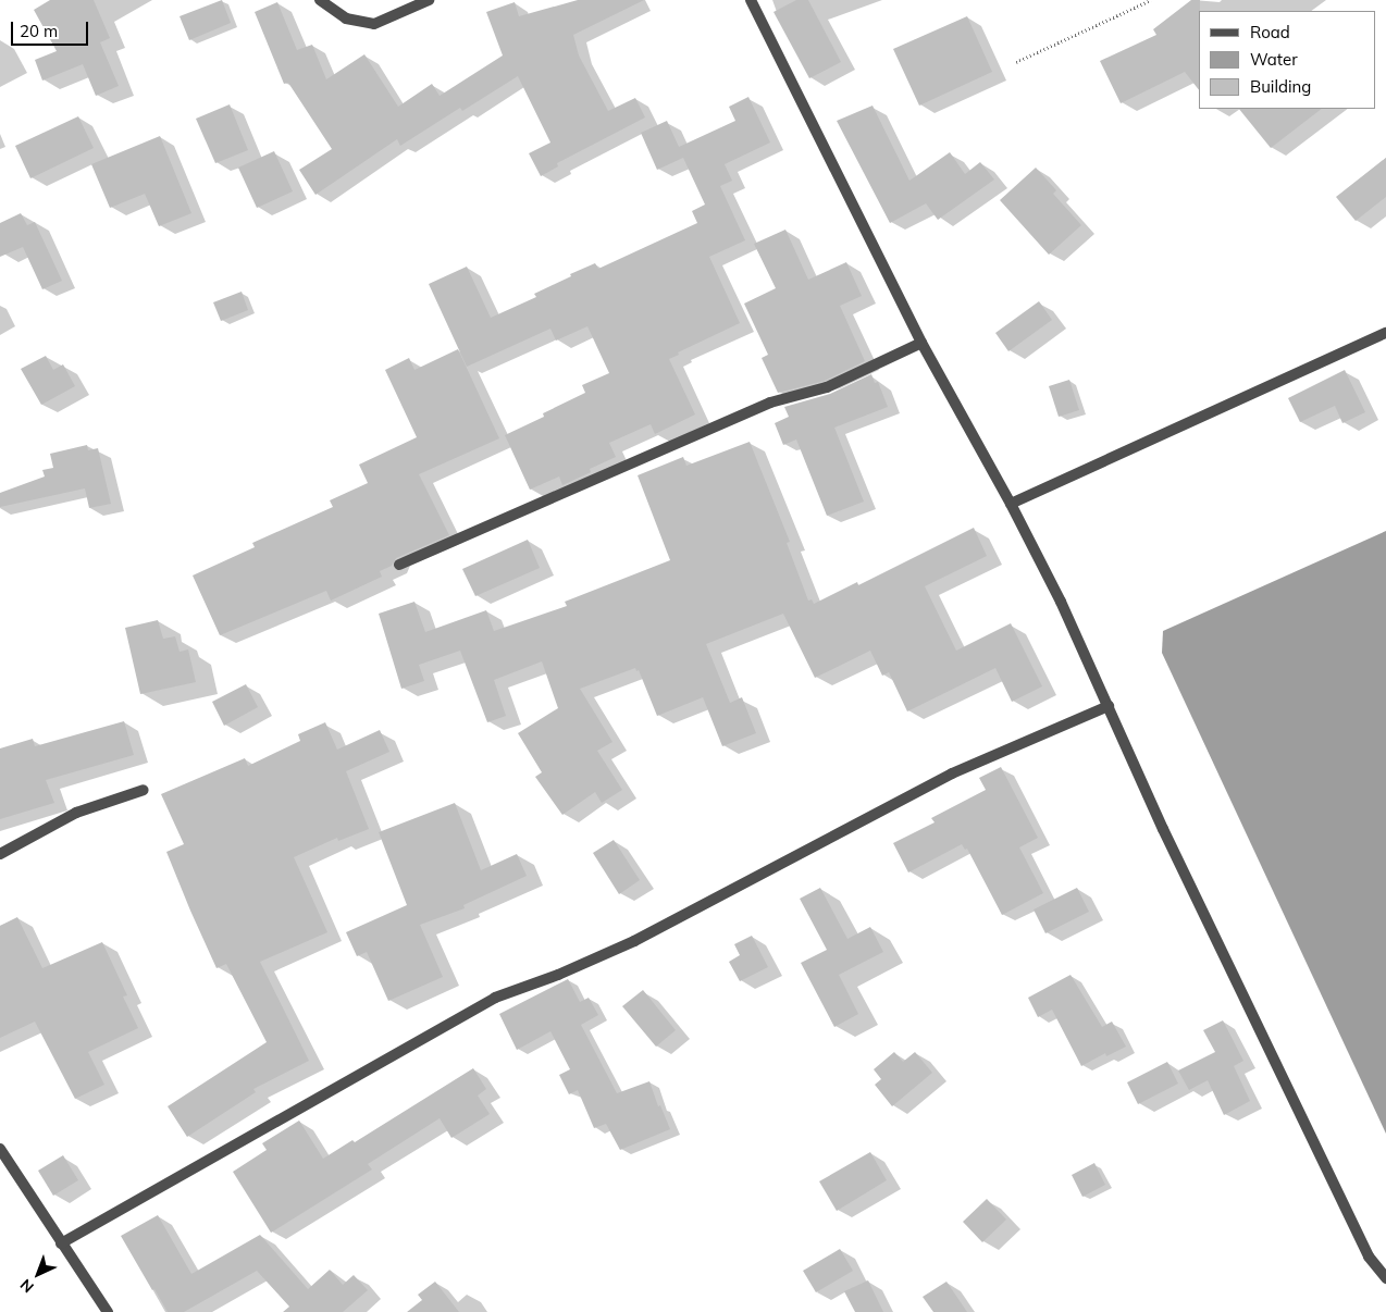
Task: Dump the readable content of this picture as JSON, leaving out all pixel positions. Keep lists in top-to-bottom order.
{
  "legend": ["Road", "Water", "Building"],
  "scale_bar": "20 m",
  "north": "bottom left"
}
